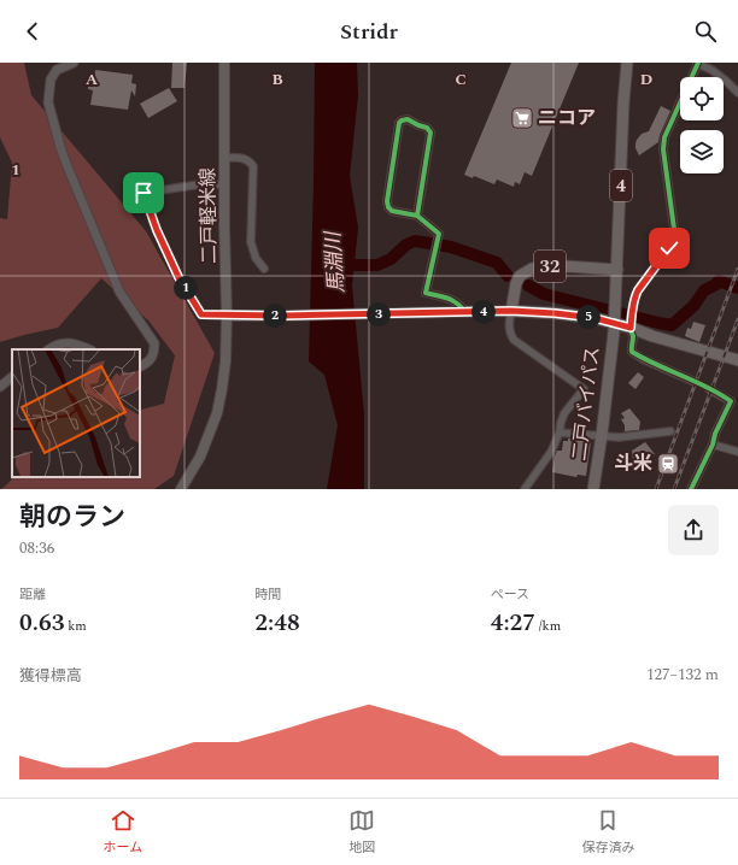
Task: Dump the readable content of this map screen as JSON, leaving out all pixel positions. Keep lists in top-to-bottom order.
{
  "streets": {
    "highway": ["4", "二戸バイパス"],
    "main road": ["二戸軽米線", "32"]
  },
  "crossings": [
    ["32", "二戸バイパス"]
  ],
  "water": ["馬淵川"],
  "places": {
    "supermarket": ["ニコア"],
    "station": ["斗米"]
  },
  "page": {
    "header": "Stridr",
    "pins": [
      "1",
      "4",
      "3",
      "2",
      "5"
    ],
    "heading": ["朝のラン", "08:36"],
    "stats": [
      ["距離", "0.63 km"],
      ["時間", "2:48"],
      ["ペース", "4:27 /km"]
    ],
    "chart": ["獲得標高", "127–132 m"],
    "tabs": ["ホーム", "地図", "保存済み"]
  },
  "grid": {
    "columns": [
      "A",
      "B",
      "C",
      "D"
    ],
    "rows": ["1"]
  }
}
